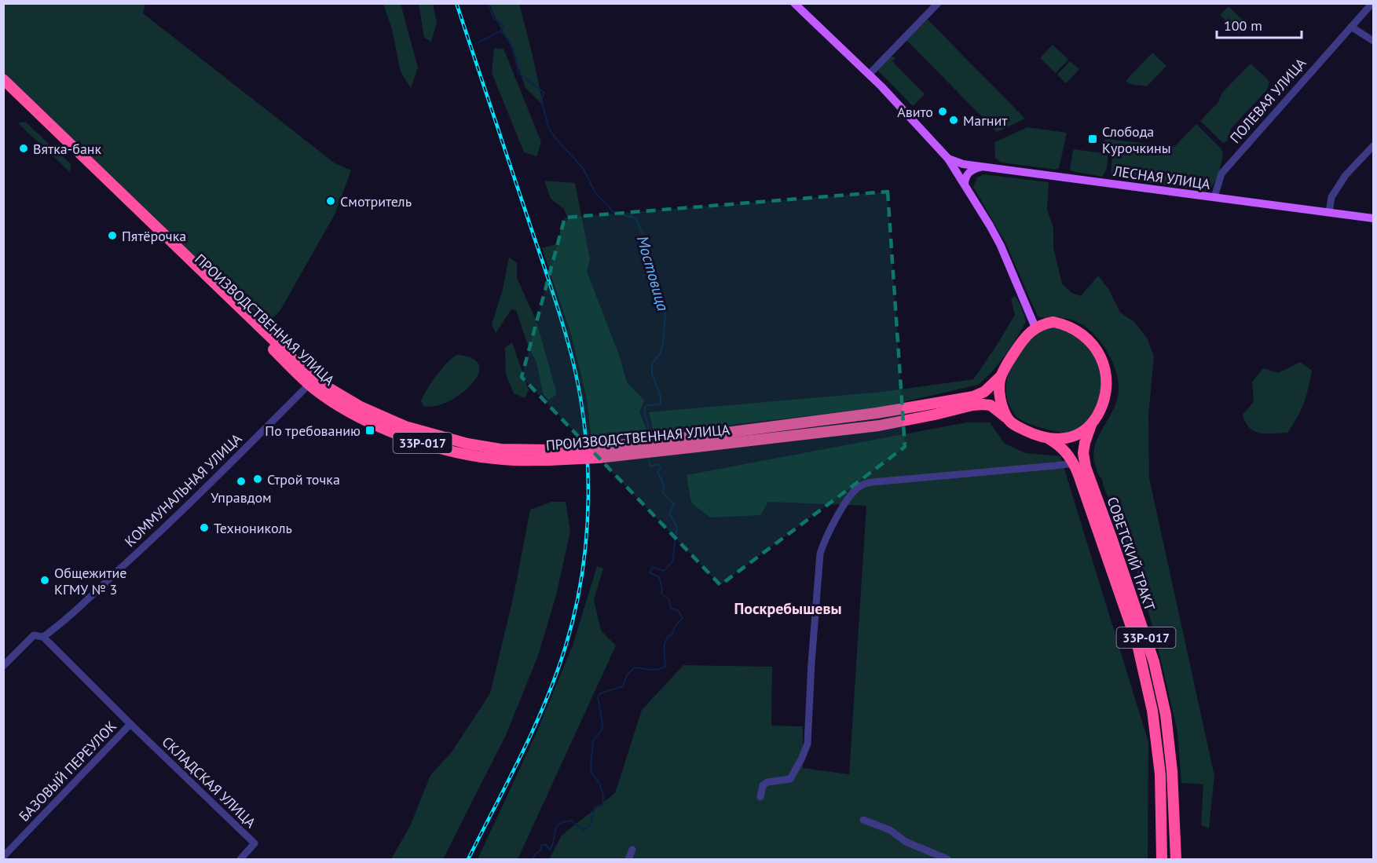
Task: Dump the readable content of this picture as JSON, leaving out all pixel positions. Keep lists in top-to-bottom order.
{
  "streets": {
    "highway": ["ПРОИЗВОДСТВЕННАЯ УЛИЦА", "33Р-017", "СОВЕТСКИЙ ТРАКТ"],
    "main road": ["ЛЕСНАЯ УЛИЦА"],
    "street": [
      "ПОЛЕВАЯ УЛИЦА",
      "КОММУНАЛЬНАЯ УЛИЦА",
      "БАЗОВЫЙ ПЕРЕУЛОК",
      "СКЛАДСКАЯ УЛИЦА"
    ]
  },
  "crossings": [
    ["ПОЛЕВАЯ УЛИЦА", "ЛЕСНАЯ УЛИЦА"],
    ["ПРОИЗВОДСТВЕННАЯ УЛИЦА", "33Р-017"],
    ["ПРОИЗВОДСТВЕННАЯ УЛИЦА", "КОММУНАЛЬНАЯ УЛИЦА"],
    ["ПРОИЗВОДСТВЕННАЯ УЛИЦА", "СОВЕТСКИЙ ТРАКТ"],
    ["33Р-017", "СОВЕТСКИЙ ТРАКТ"],
    ["БАЗОВЫЙ ПЕРЕУЛОК", "СКЛАДСКАЯ УЛИЦА"]
  ],
  "districts": ["Поскребышевы"],
  "water": ["Мостовица"],
  "places": {
    "other": [
      "Авито",
      "Магнит",
      "Вятка-банк",
      "Смотритель",
      "Пятёрочка",
      "Строй точка",
      "Управдом",
      "Технониколь",
      "Общежитие КГМУ № 3"
    ],
    "transit": ["Слобода Курочкины", "По требованию"]
  },
  "scale_bar": "100 m"
}
